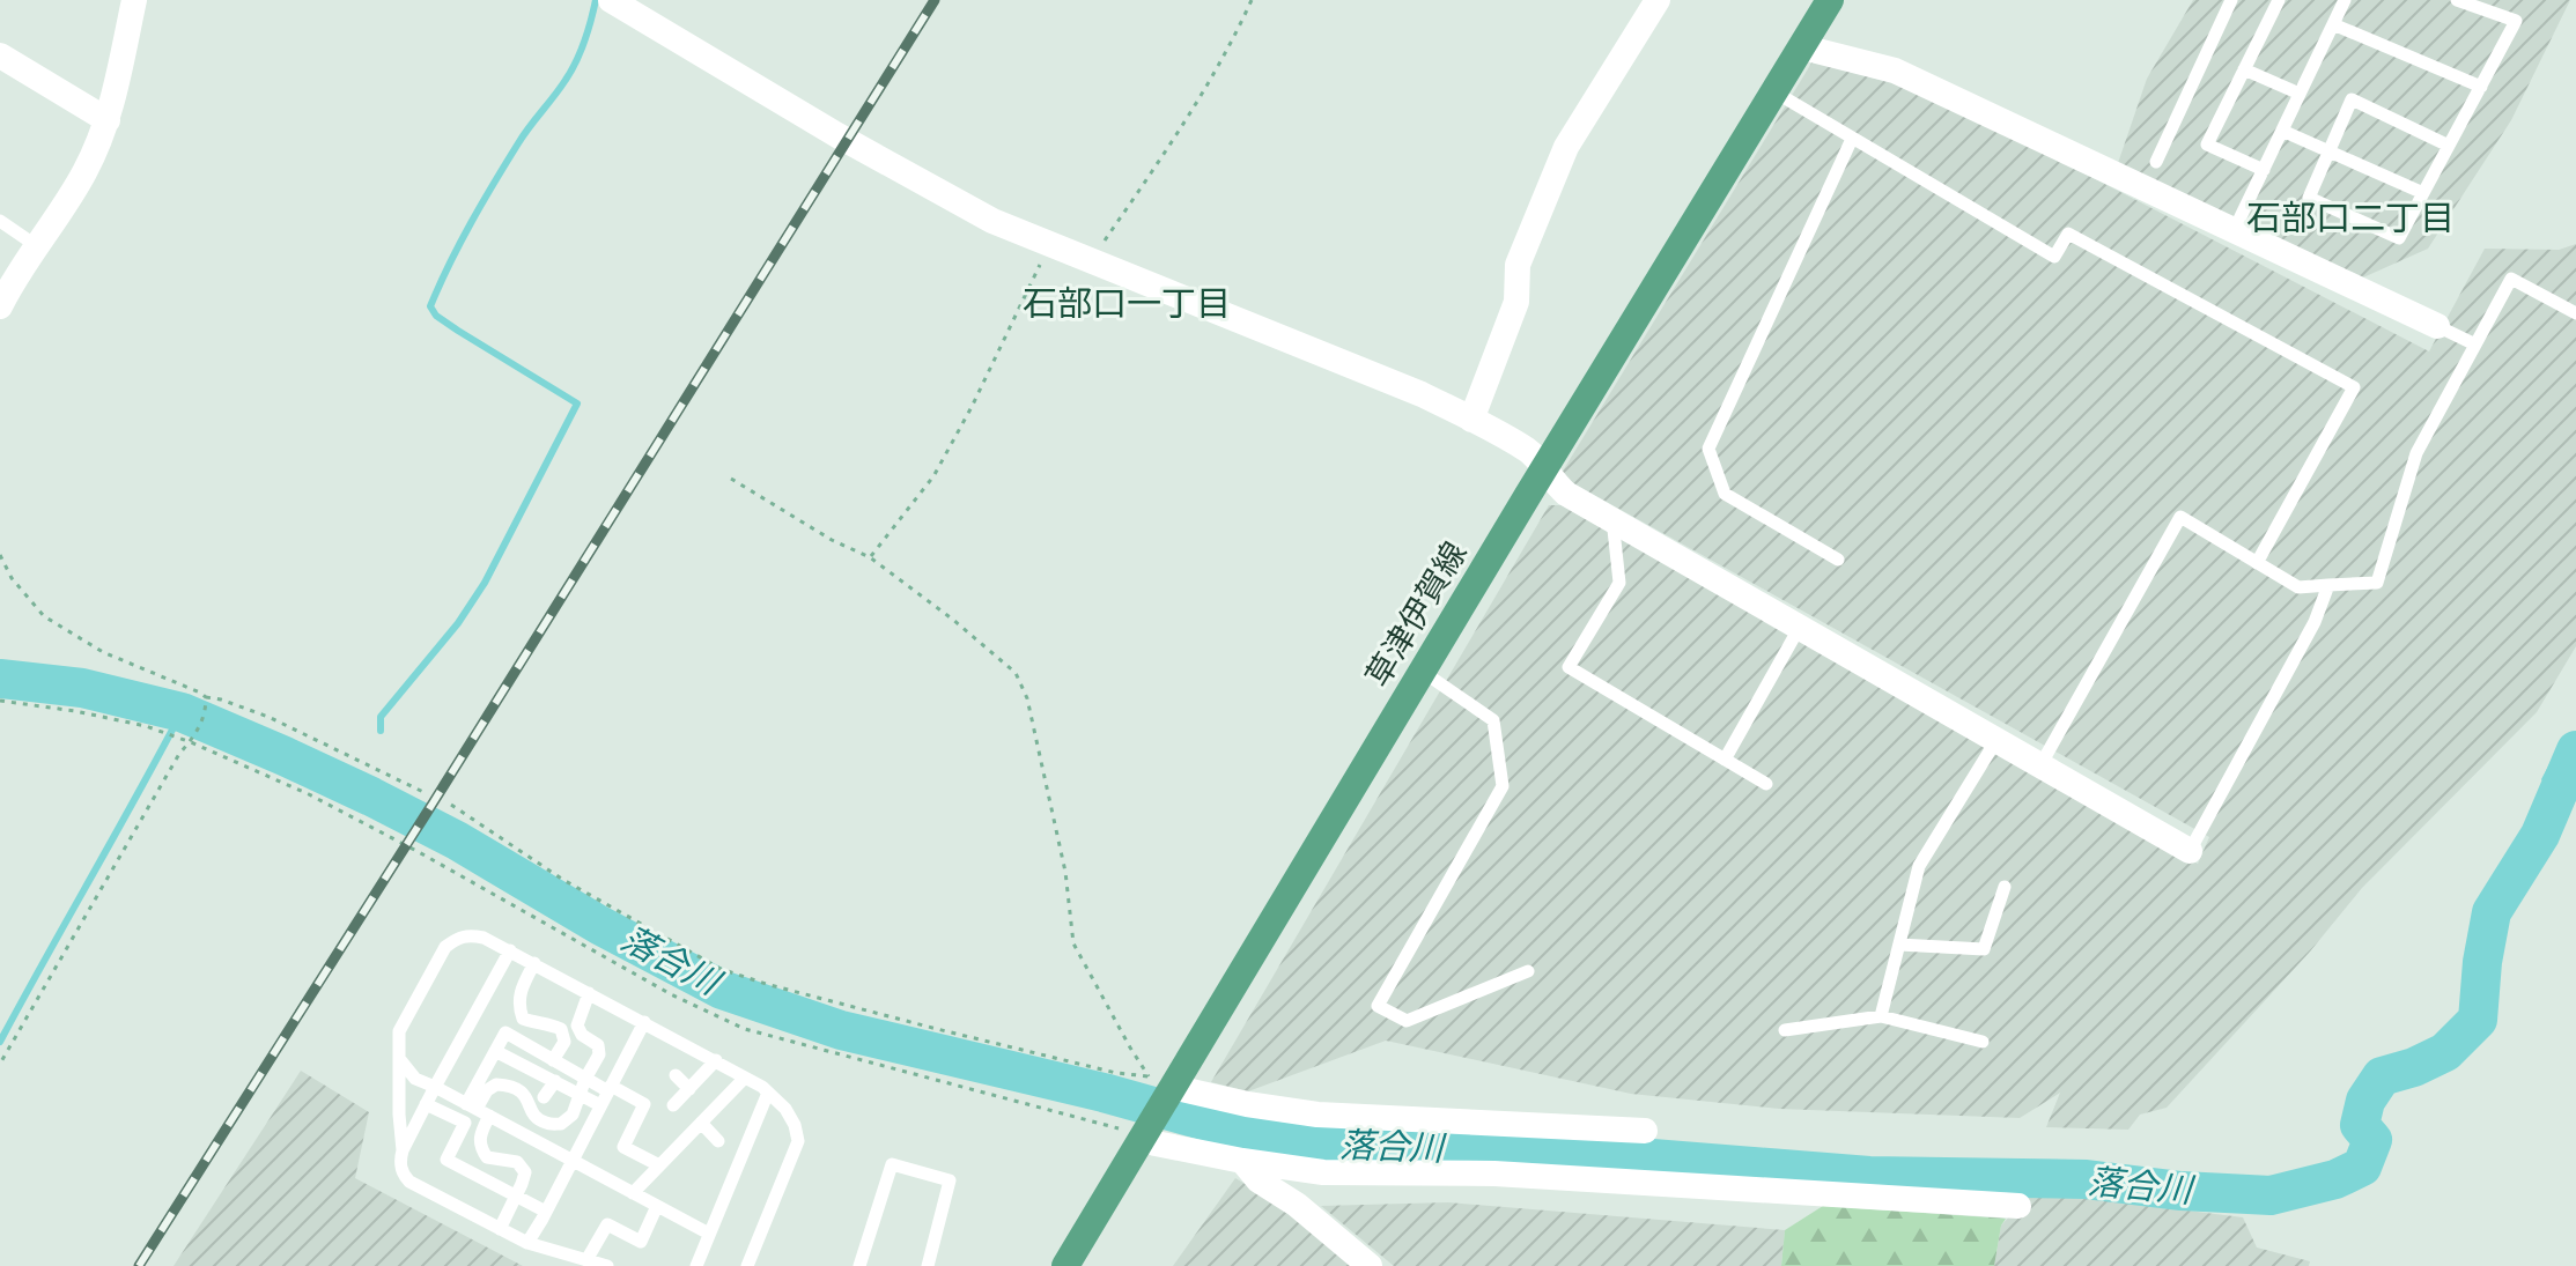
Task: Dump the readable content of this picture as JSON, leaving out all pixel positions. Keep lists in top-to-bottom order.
{
  "streets": {
    "main road": ["草津伊賀線"]
  },
  "districts": ["石部口二丁目", "石部口一丁目"],
  "water": ["落合川"]
}
